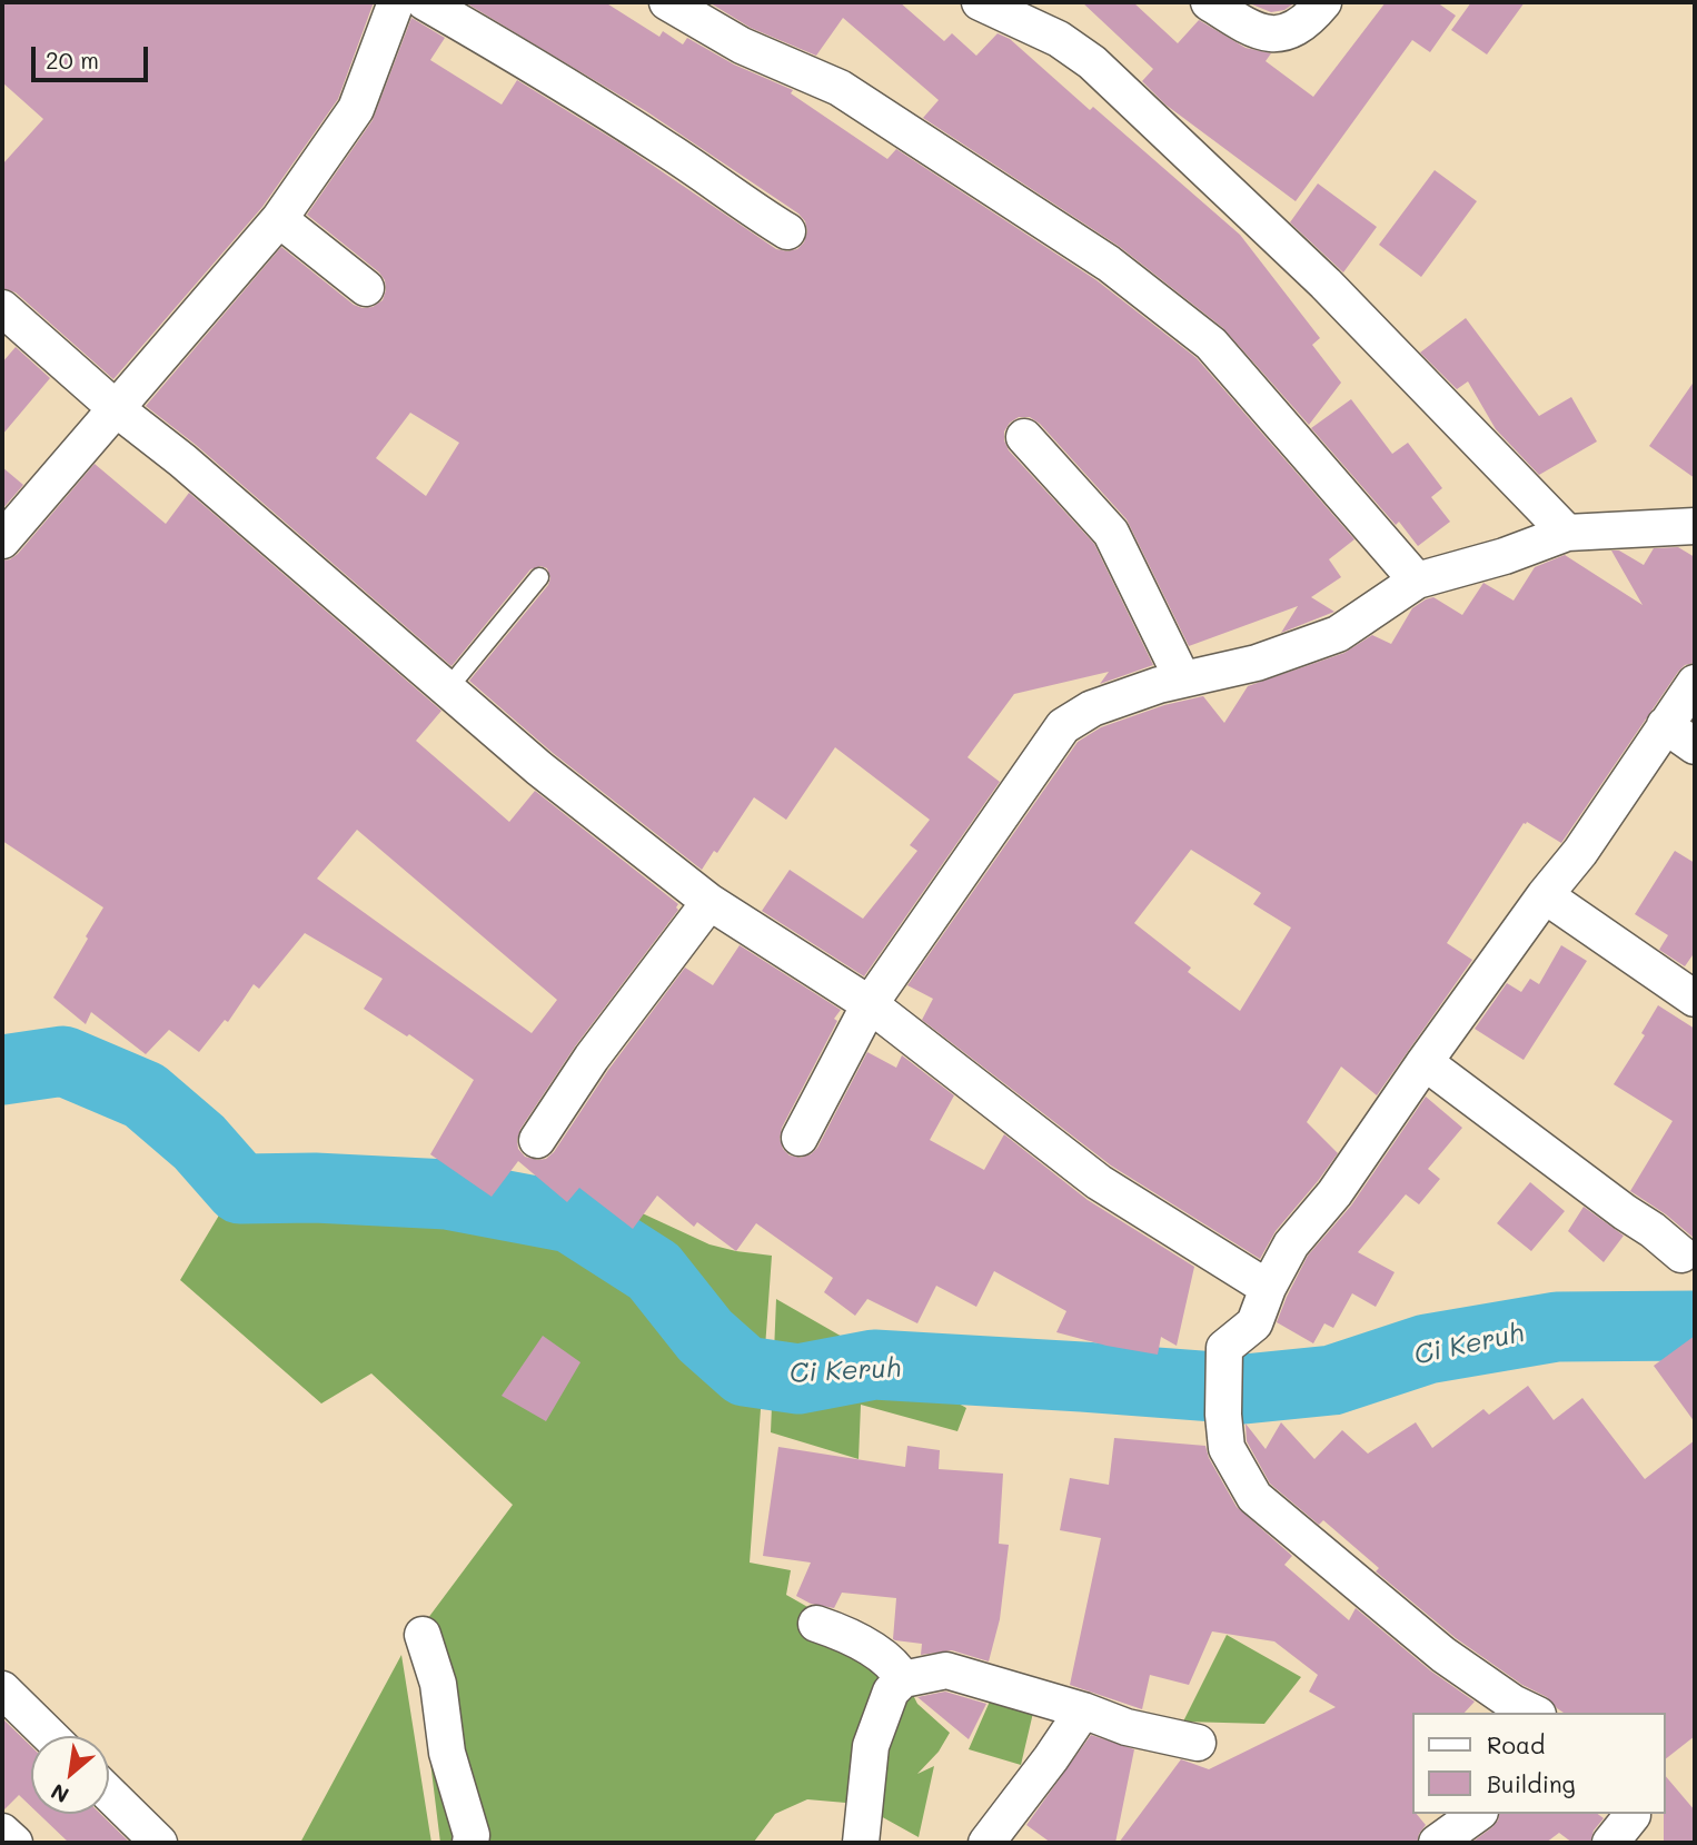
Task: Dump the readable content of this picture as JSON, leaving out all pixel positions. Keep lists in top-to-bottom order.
{
  "water": ["Ci Keruh"],
  "legend": ["Road", "Building"],
  "scale_bar": "20 m",
  "north": "bottom left"
}
